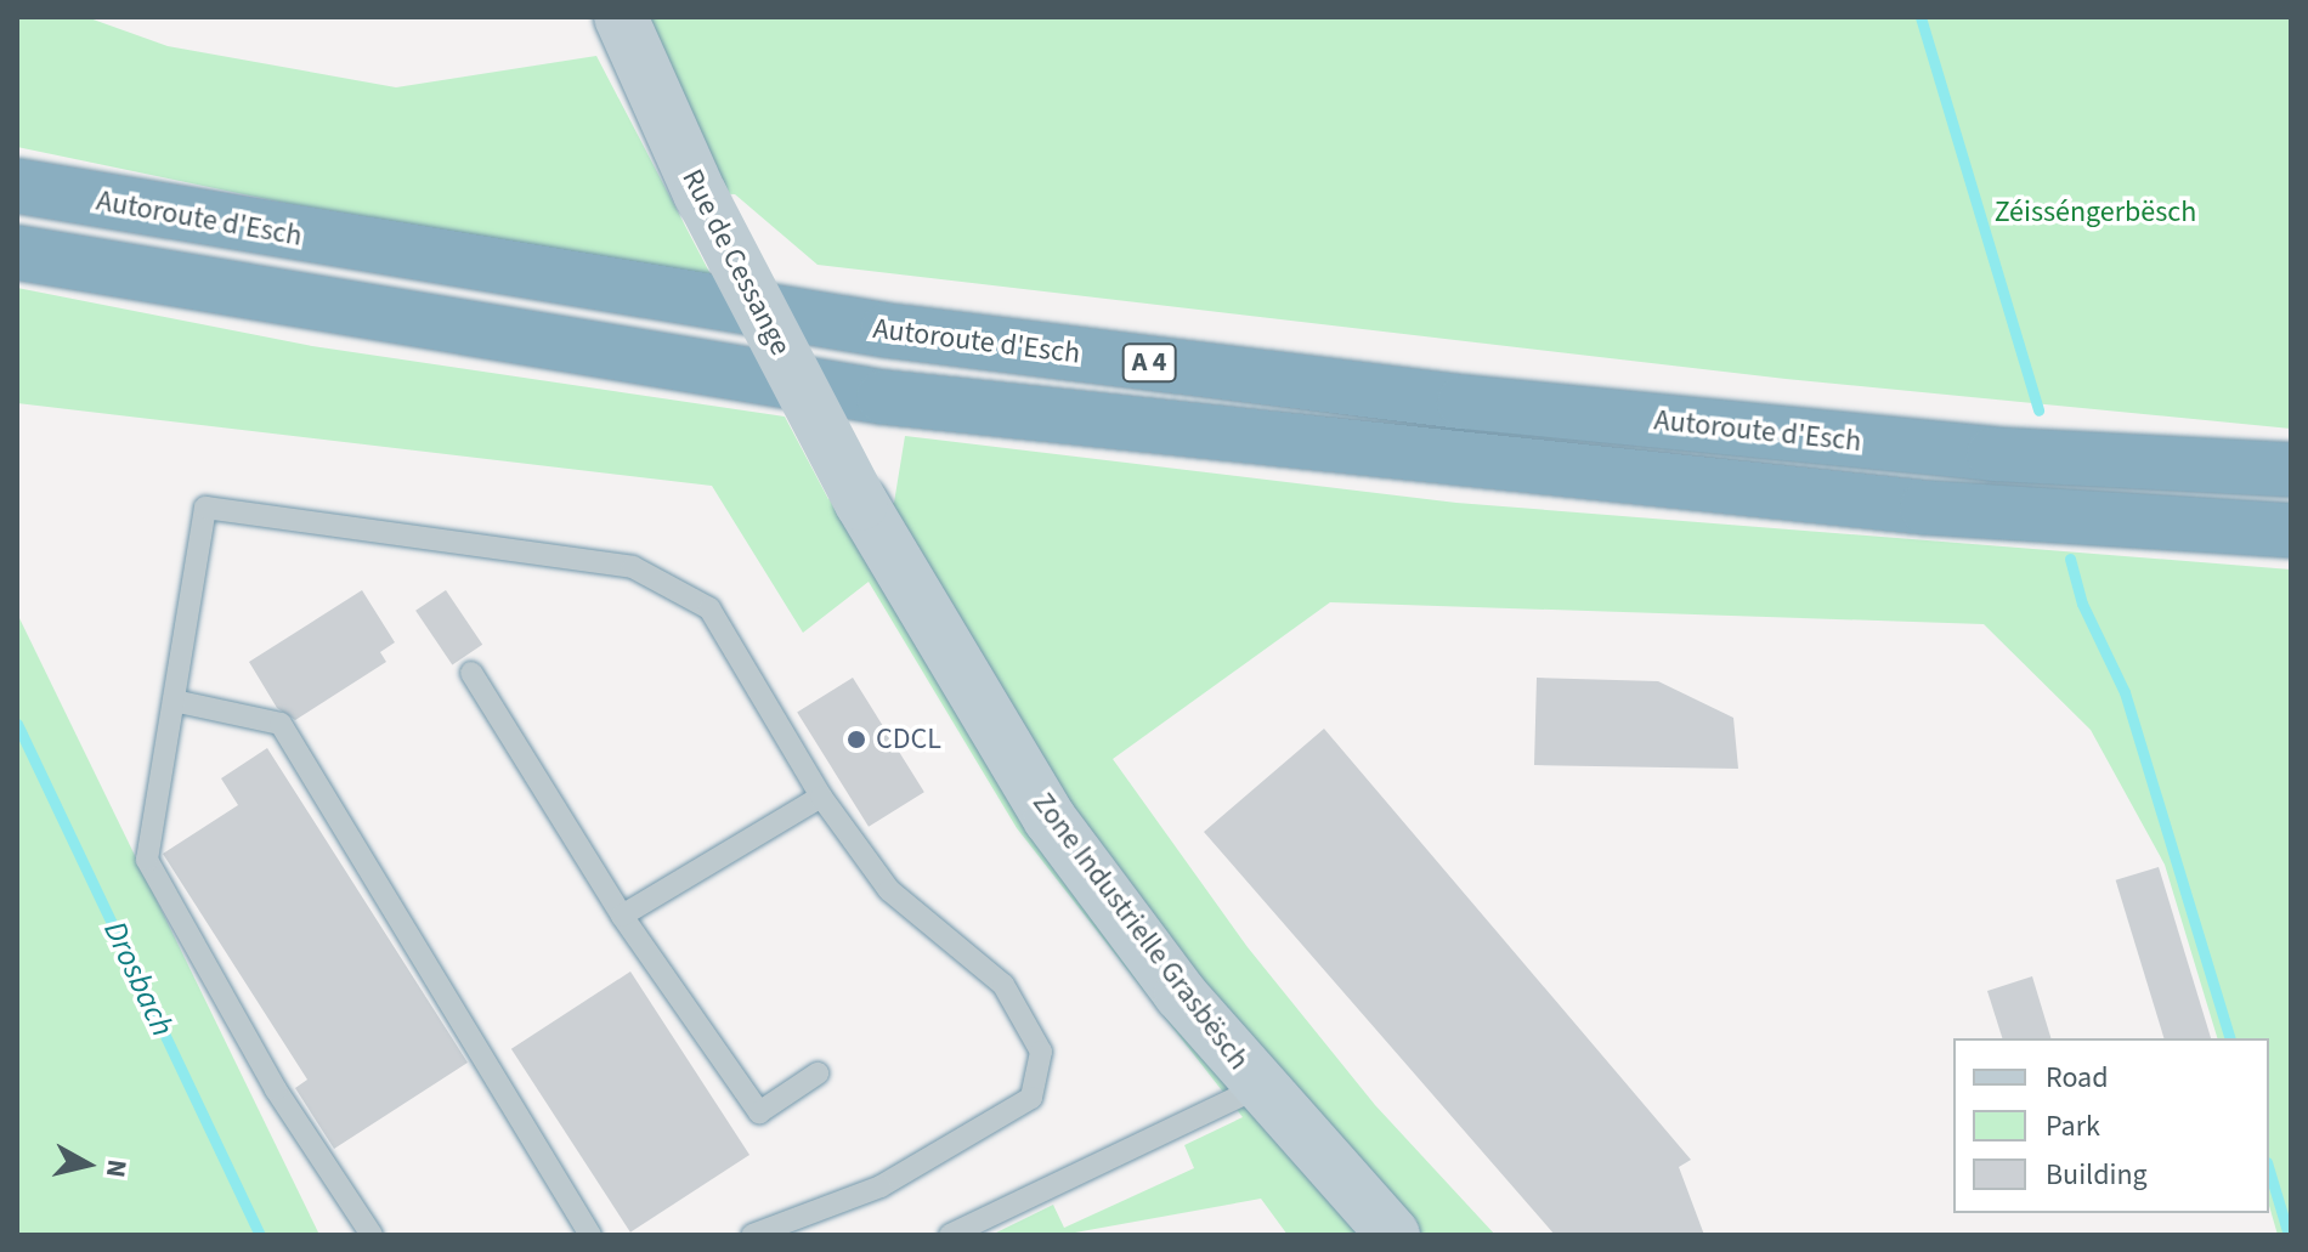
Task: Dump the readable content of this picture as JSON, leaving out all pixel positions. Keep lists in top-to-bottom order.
{
  "streets": {
    "highway": ["Autoroute d'Esch", "A 4"],
    "main road": ["Rue de Cessange", "Zone Industrielle Grasbësch"]
  },
  "crossings": [
    ["Rue de Cessange", "Zone Industrielle Grasbësch"]
  ],
  "water": ["Drosbach"],
  "parks": ["Zéisséngerbësch"],
  "places": ["CDCL"],
  "legend": ["Road", "Park", "Building"],
  "north": "right"
}
